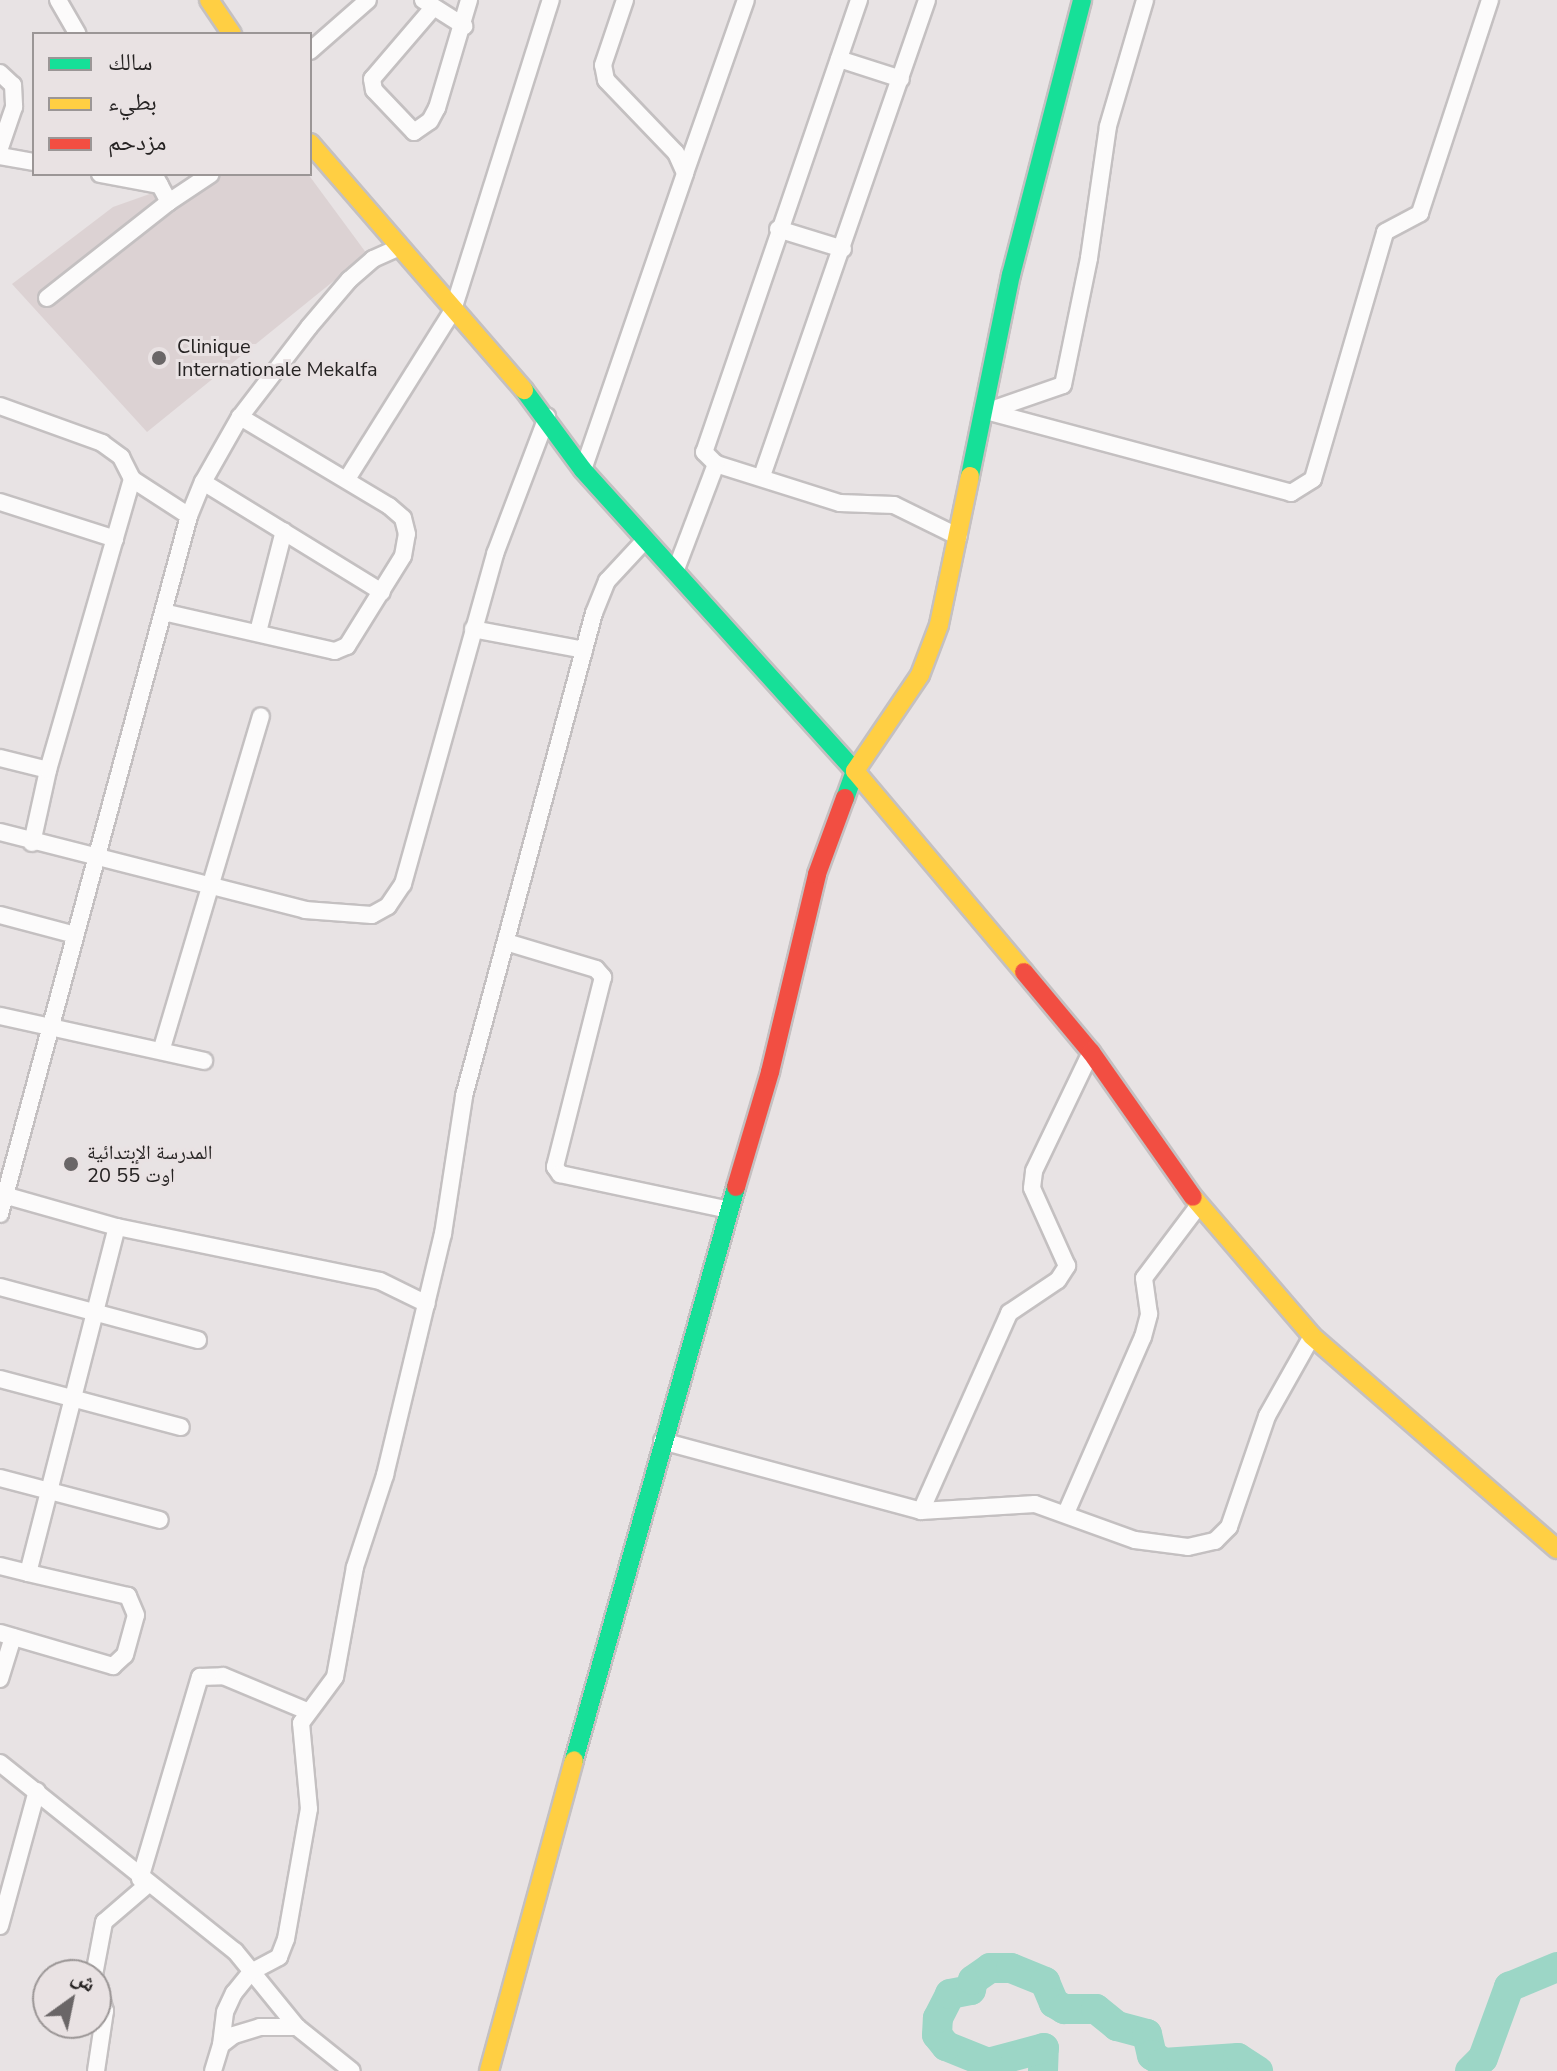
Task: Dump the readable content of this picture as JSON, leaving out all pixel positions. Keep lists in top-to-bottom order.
{
  "places": ["Clinique Internationale Mekalfa", "المدرسة الإبتدائية 20 اوت 55"],
  "legend": ["سالك", "بطيء", "مزدحم"],
  "north": "top right"
}
